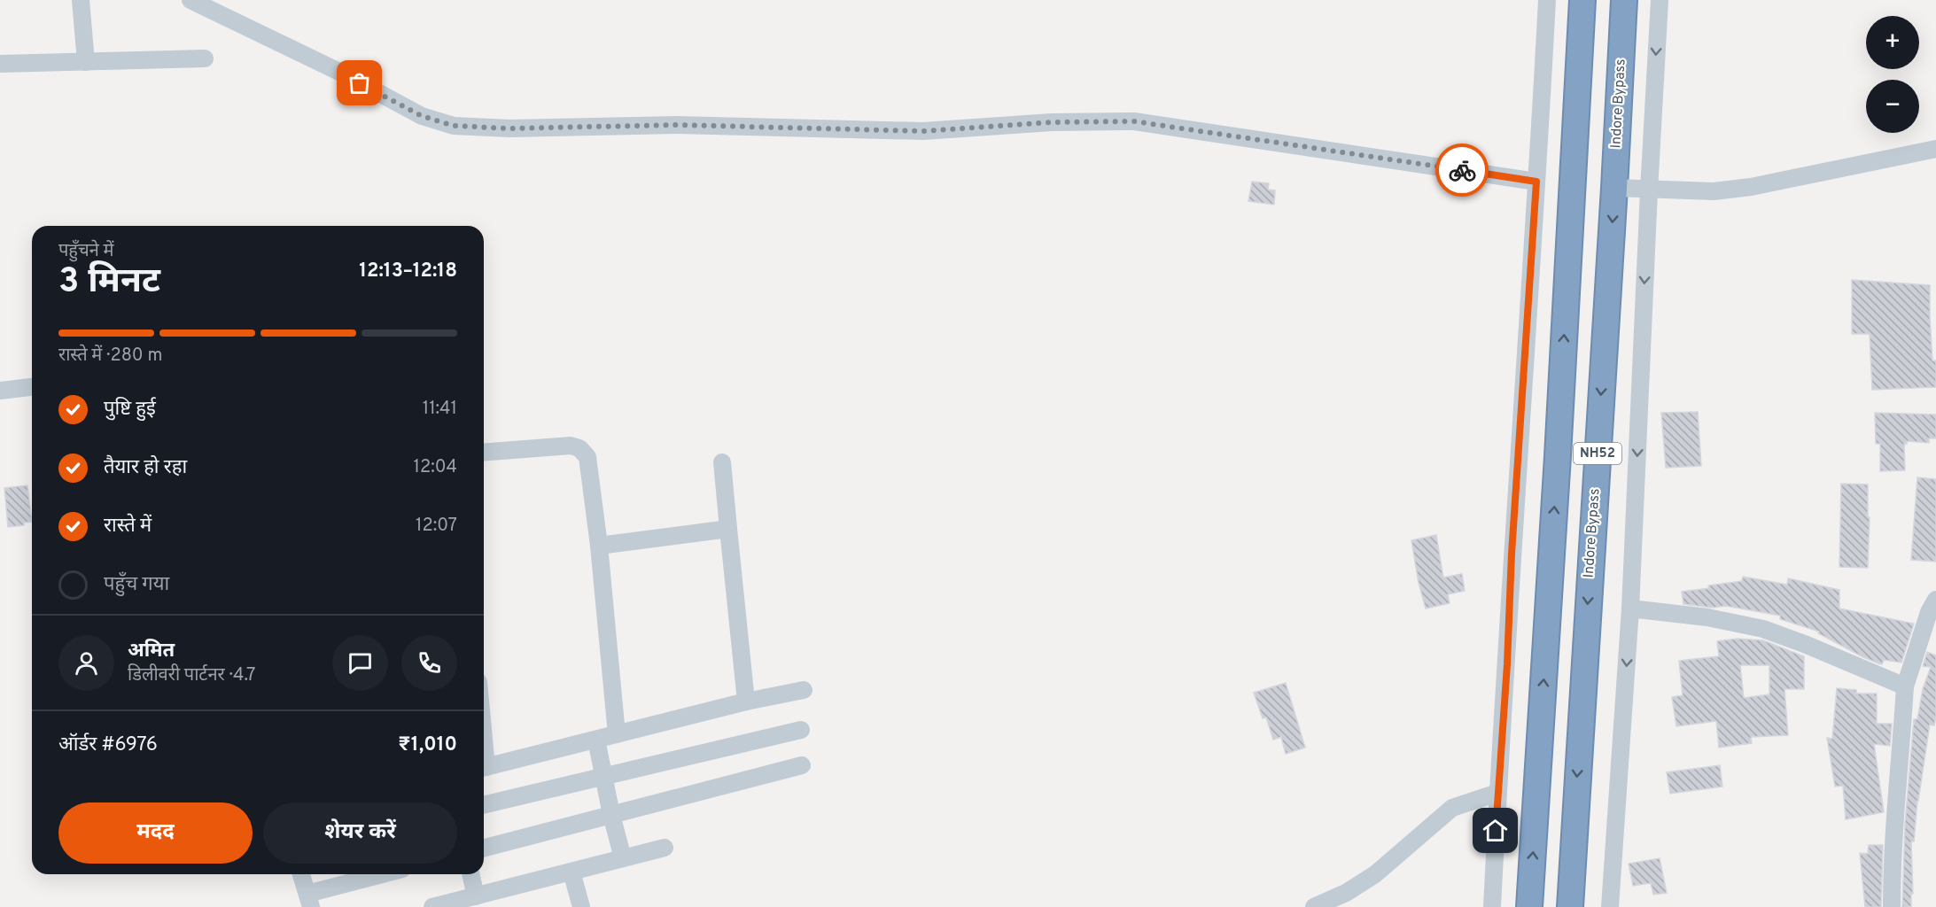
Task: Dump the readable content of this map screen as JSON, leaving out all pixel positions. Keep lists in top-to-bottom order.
{
  "streets": {
    "highway": ["Indore Bypass", "NH52"]
  },
  "page": {
    "map_buttons": ["+", "−"],
    "heading": ["3 मिनट", "पहुँचने में", "12:13–12:18"],
    "panel": [
      "अमित",
      "डिलीवरी पार्टनर · 4.7",
      "ऑर्डर #6976",
      "₹1,010"
    ],
    "bar": "रास्ते में · 280 m",
    "list": [
      ["पुष्टि हुई", "11:41"],
      ["तैयार हो रहा", "12:04"],
      ["रास्ते में", "12:07"],
      "पहुँच गया"
    ],
    "buttons": ["मदद", "शेयर करें"]
  }
}
